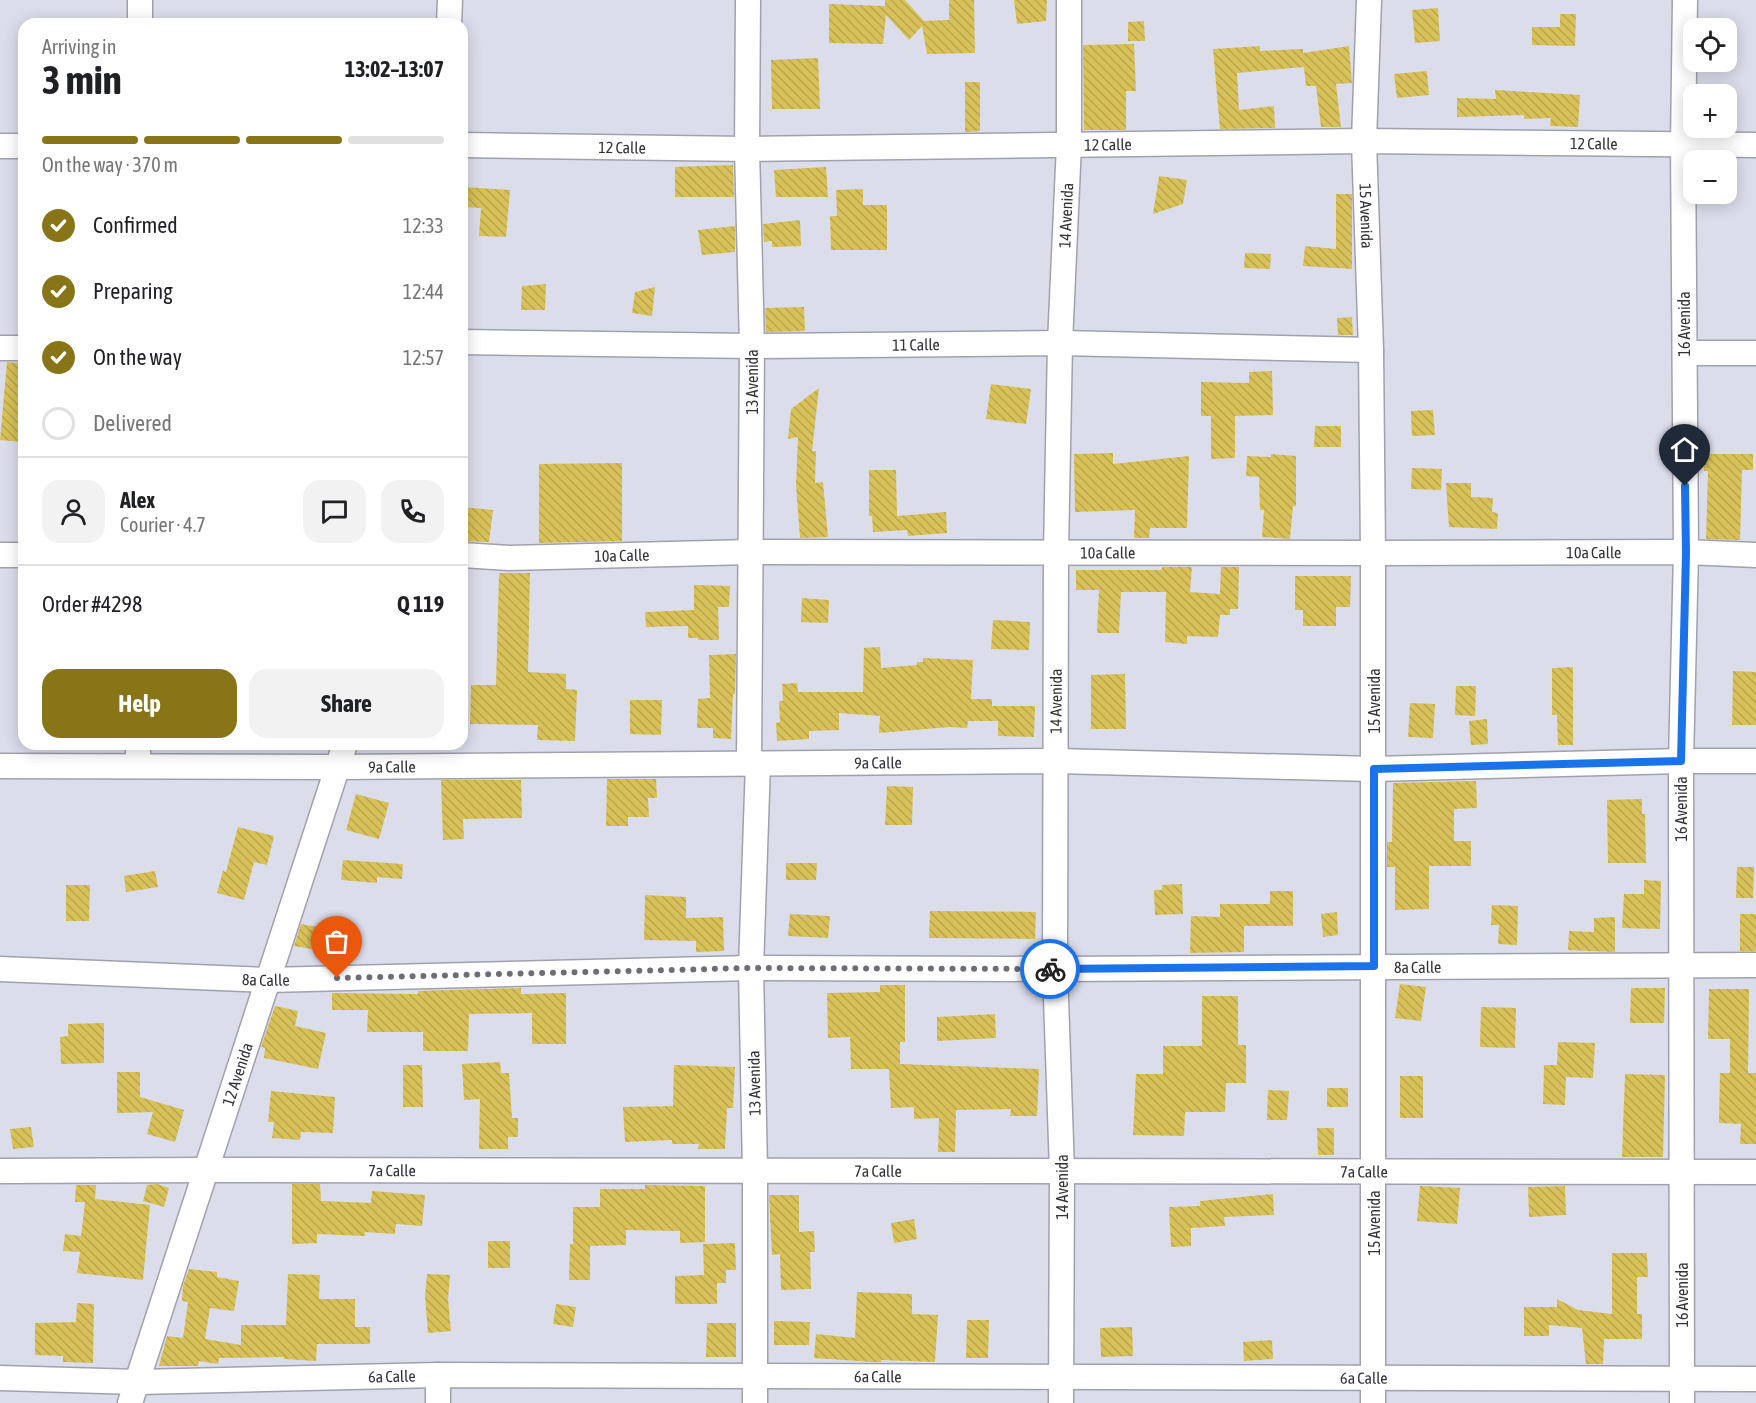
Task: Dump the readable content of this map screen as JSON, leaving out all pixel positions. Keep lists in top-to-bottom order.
{
  "streets": {
    "street": [
      "12 Calle",
      "15 Avenida",
      "14 Avenida",
      "16 Avenida",
      "11 Calle",
      "13 Avenida",
      "10a Calle",
      "9a Calle",
      "8a Calle",
      "12 Avenida",
      "7a Calle",
      "6a Calle"
    ]
  },
  "crossings": [
    ["12 Calle", "15 Avenida"],
    ["12 Calle", "14 Avenida"],
    ["12 Calle", "16 Avenida"],
    ["12 Calle", "13 Avenida"],
    ["15 Avenida", "11 Calle"],
    ["15 Avenida", "10a Calle"],
    ["15 Avenida", "9a Calle"],
    ["15 Avenida", "8a Calle"],
    ["15 Avenida", "7a Calle"],
    ["15 Avenida", "6a Calle"],
    ["14 Avenida", "11 Calle"],
    ["14 Avenida", "10a Calle"],
    ["14 Avenida", "9a Calle"],
    ["14 Avenida", "8a Calle"],
    ["14 Avenida", "7a Calle"],
    ["14 Avenida", "6a Calle"],
    ["16 Avenida", "10a Calle"],
    ["16 Avenida", "9a Calle"],
    ["16 Avenida", "8a Calle"],
    ["16 Avenida", "7a Calle"],
    ["16 Avenida", "6a Calle"],
    ["11 Calle", "13 Avenida"],
    ["13 Avenida", "10a Calle"],
    ["13 Avenida", "9a Calle"],
    ["13 Avenida", "8a Calle"],
    ["13 Avenida", "7a Calle"],
    ["13 Avenida", "6a Calle"],
    ["9a Calle", "12 Avenida"],
    ["8a Calle", "12 Avenida"],
    ["12 Avenida", "7a Calle"],
    ["12 Avenida", "6a Calle"]
  ],
  "page": {
    "map_buttons": ["+", "−"],
    "heading": ["3 min", "Arriving in", "13:02–13:07"],
    "panel": [
      "Alex",
      "Courier · 4.7",
      "Order #4298",
      "Q 119"
    ],
    "bar": "On the way · 370 m",
    "list": [
      ["Confirmed", "12:33"],
      ["Preparing", "12:44"],
      ["On the way", "12:57"],
      "Delivered"
    ],
    "buttons": ["Help", "Share"]
  }
}
